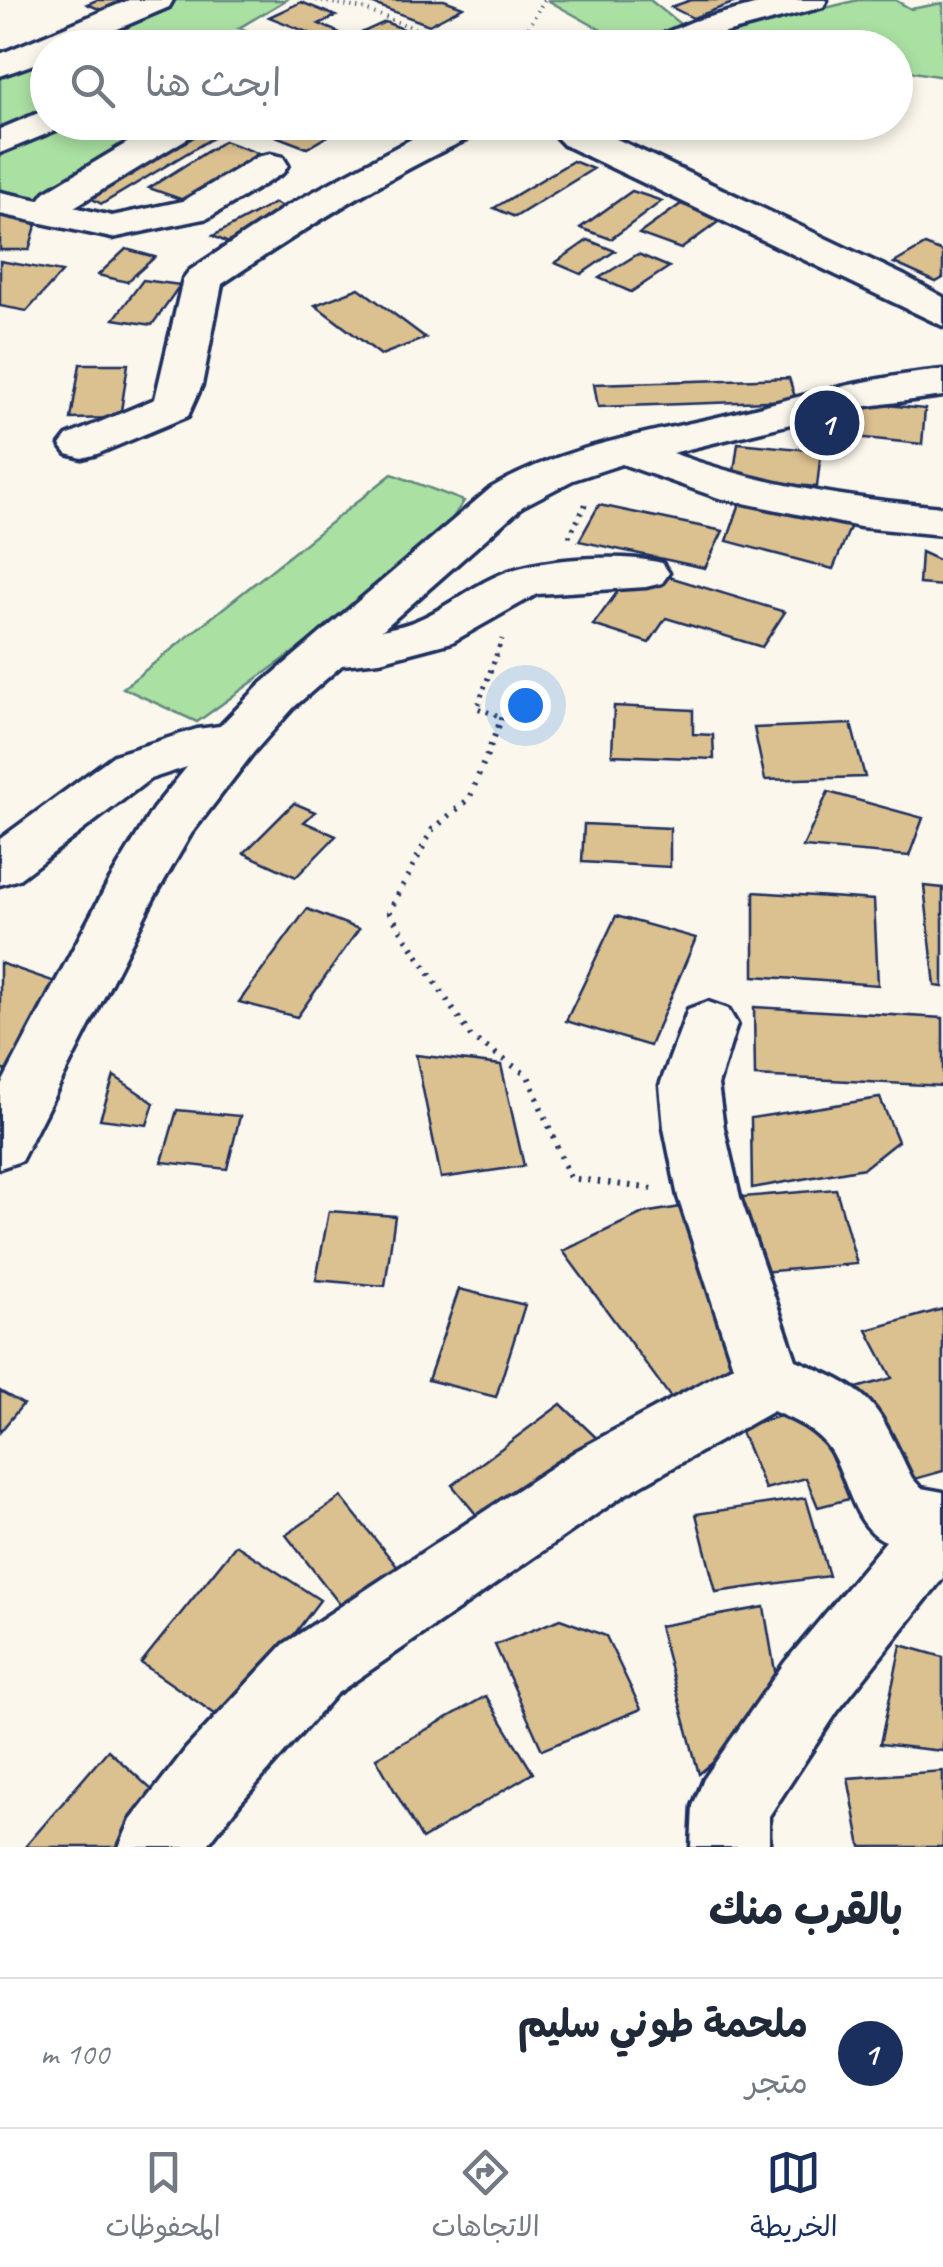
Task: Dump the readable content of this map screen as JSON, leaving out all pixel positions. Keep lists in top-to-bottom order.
{
  "page": {
    "search": "ابحث هنا",
    "pins": "1",
    "heading": "بالقرب منك",
    "list": [
      {
        "mark": "1",
        "name": "ملحمة طوني سليم",
        "note": "متجر",
        "value": "100 m"
      }
    ],
    "nav": ["الخريطة", "الاتجاهات", "المحفوظات"]
  }
}
